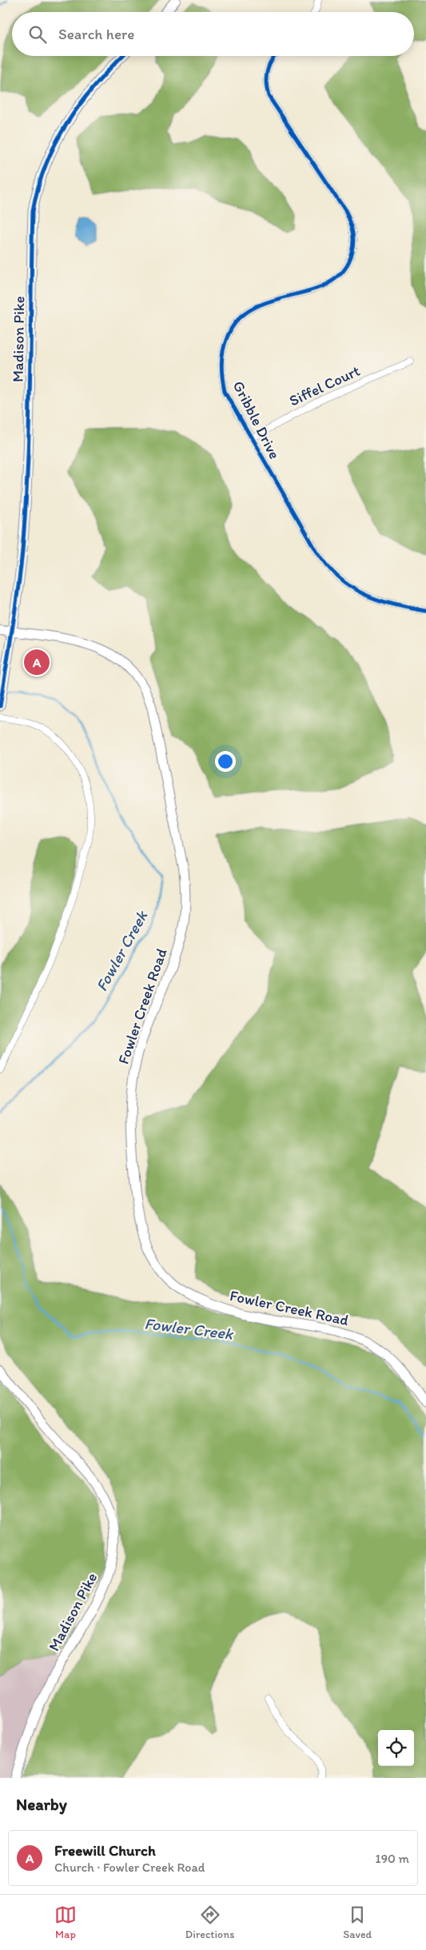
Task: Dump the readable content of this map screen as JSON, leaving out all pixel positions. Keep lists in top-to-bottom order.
{
  "streets": {
    "street": [
      "Madison Pike",
      "Siffel Court",
      "Gribble Drive",
      "Fowler Creek Road"
    ]
  },
  "crossings": [
    ["Madison Pike", "Fowler Creek Road"],
    ["Siffel Court", "Gribble Drive"]
  ],
  "water": ["Fowler Creek"],
  "page": {
    "search": "Search here",
    "pins": "A",
    "heading": "Nearby",
    "list": [
      {
        "mark": "A",
        "name": "Freewill Church",
        "note": "Church · Fowler Creek Road",
        "value": "190 m"
      }
    ],
    "nav": ["Map", "Directions", "Saved"]
  }
}
